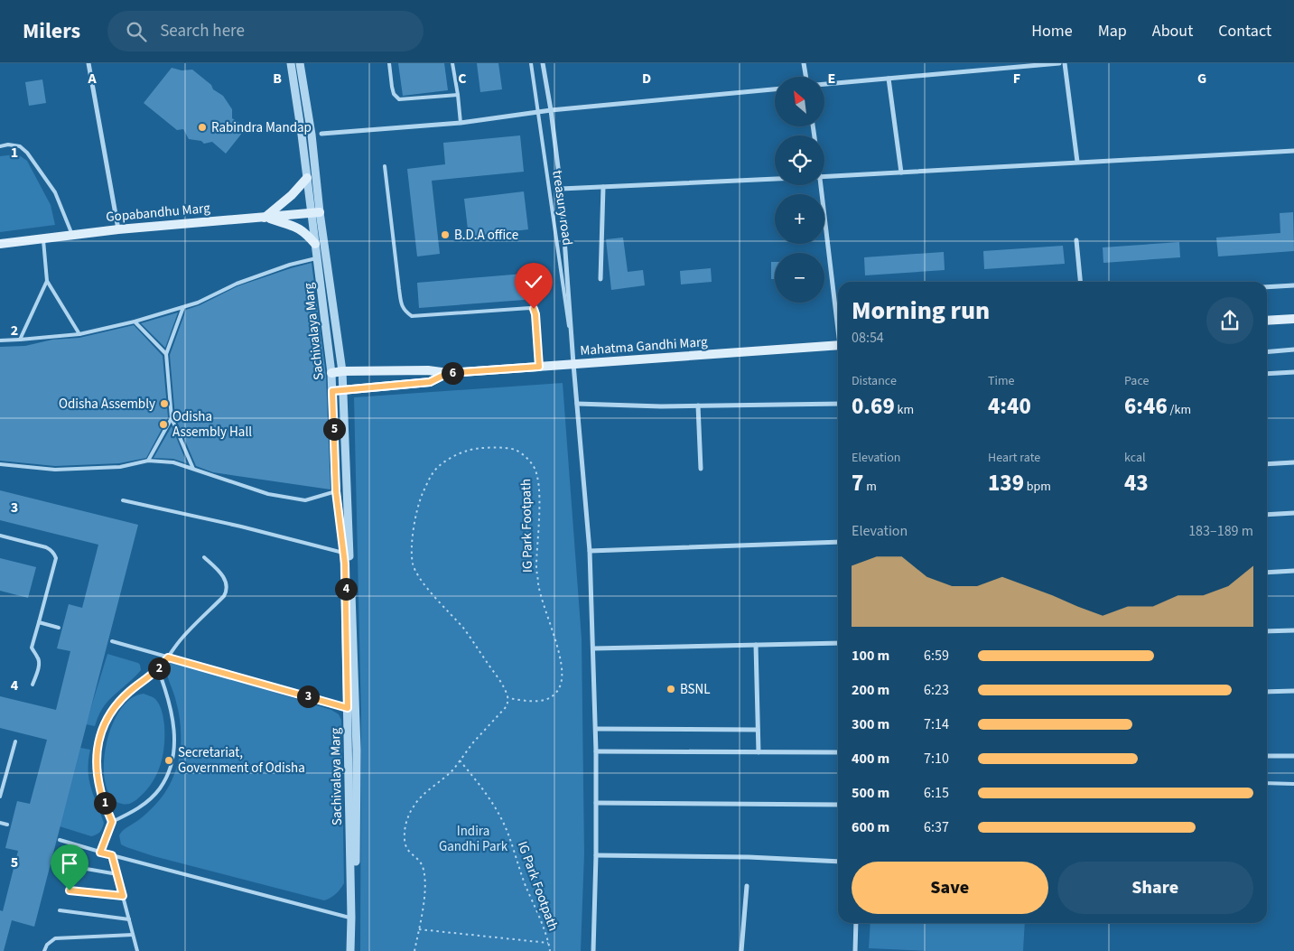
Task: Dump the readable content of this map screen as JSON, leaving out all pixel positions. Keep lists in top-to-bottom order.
{
  "streets": {
    "main road": ["Gopabandhu Marg", "Mahatma Gandhi Marg"],
    "street": ["Sachivalaya Marg"],
    "lane": ["treasury road"],
    "path": ["IG Park Footpath"]
  },
  "crossings": [
    ["treasury road", "Mahatma Gandhi Marg"],
    ["Gopabandhu Marg", "Sachivalaya Marg"],
    ["Sachivalaya Marg", "Mahatma Gandhi Marg"]
  ],
  "parks": ["Indira Gandhi Park"],
  "places": [
    "Rabindra Mandap",
    "B.D.A office",
    "Odisha Assembly",
    "Odisha Assembly Hall",
    "BSNL",
    "Secretariat, Government of Odisha"
  ],
  "north": "top left",
  "page": {
    "header": "Milers",
    "search": "Search here",
    "nav": [
      "Home",
      "Map",
      "About",
      "Contact"
    ],
    "map_buttons": ["+", "−"],
    "heading": ["Morning run", "08:54"],
    "stats": [
      ["Distance", "0.69 km"],
      ["Time", "4:40"],
      ["Pace", "6:46 /km"],
      ["Elevation", "7 m"],
      ["Heart rate", "139 bpm"],
      ["kcal", "43"]
    ],
    "pins": [
      "6",
      "5",
      "4",
      "2",
      "3",
      "1"
    ],
    "chart": ["Elevation", "183–189 m"],
    "list": [
      {
        "name": "100 m",
        "note": "6:59"
      },
      {
        "name": "200 m",
        "note": "6:23"
      },
      {
        "name": "300 m",
        "note": "7:14"
      },
      {
        "name": "400 m",
        "note": "7:10"
      },
      {
        "name": "500 m",
        "note": "6:15"
      },
      {
        "name": "600 m",
        "note": "6:37"
      }
    ],
    "buttons": ["Save", "Share"]
  },
  "grid": {
    "columns": [
      "A",
      "B",
      "C",
      "D",
      "E",
      "F",
      "G"
    ],
    "rows": [
      "1",
      "2",
      "3",
      "4",
      "5"
    ]
  }
}
